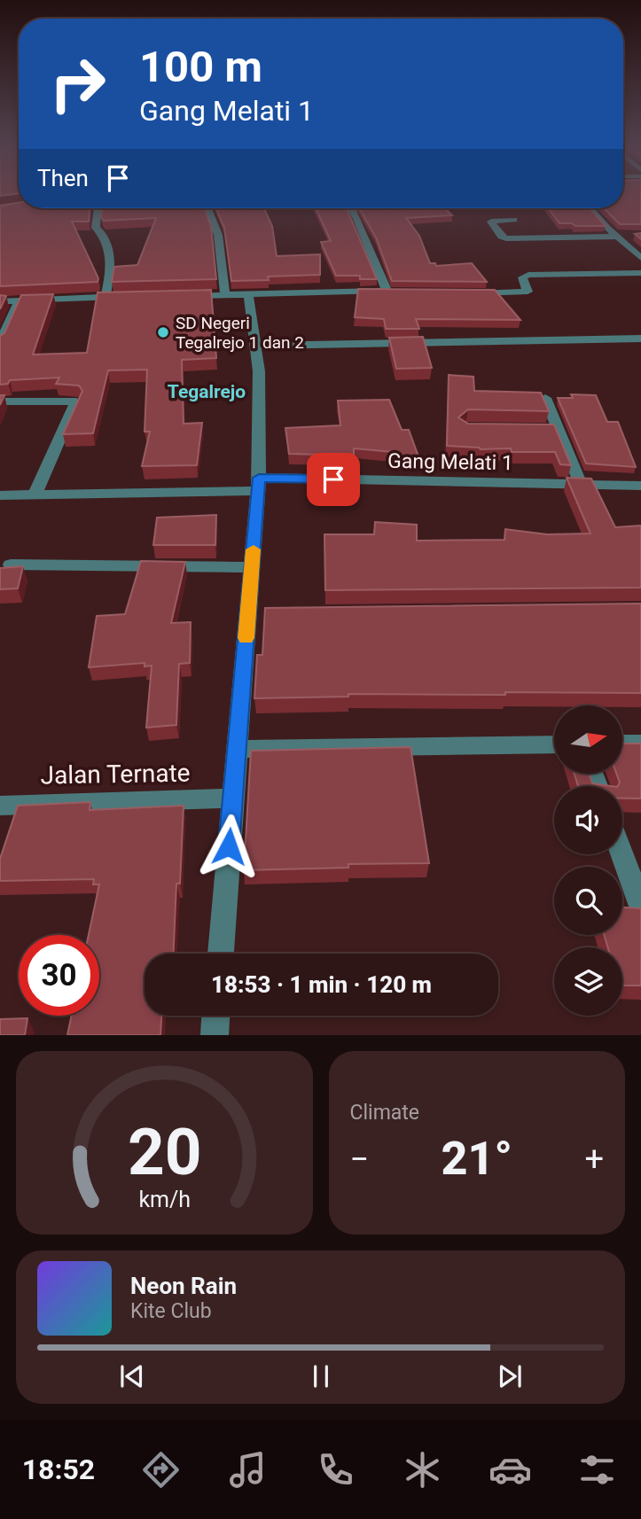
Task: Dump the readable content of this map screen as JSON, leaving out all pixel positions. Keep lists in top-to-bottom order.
{
  "streets": {
    "street": ["Gang Melati 1", "Jalan Ternate"]
  },
  "districts": ["Tegalrejo"],
  "places": ["SD Negeri Tegalrejo 1 dan 2"],
  "north": "right",
  "page": {
    "turn": ["100 m", "Gang Melati 1"],
    "then": "Then",
    "limit": "30",
    "trip": "18:53 · 1 min · 120 m",
    "tile": "Climate",
    "heat": ["−", "21°", "+"],
    "song": ["Neon Rain", "Kite Club"],
    "tabs": "18:52",
    "gauge": ["20", "km/h"]
  }
}
